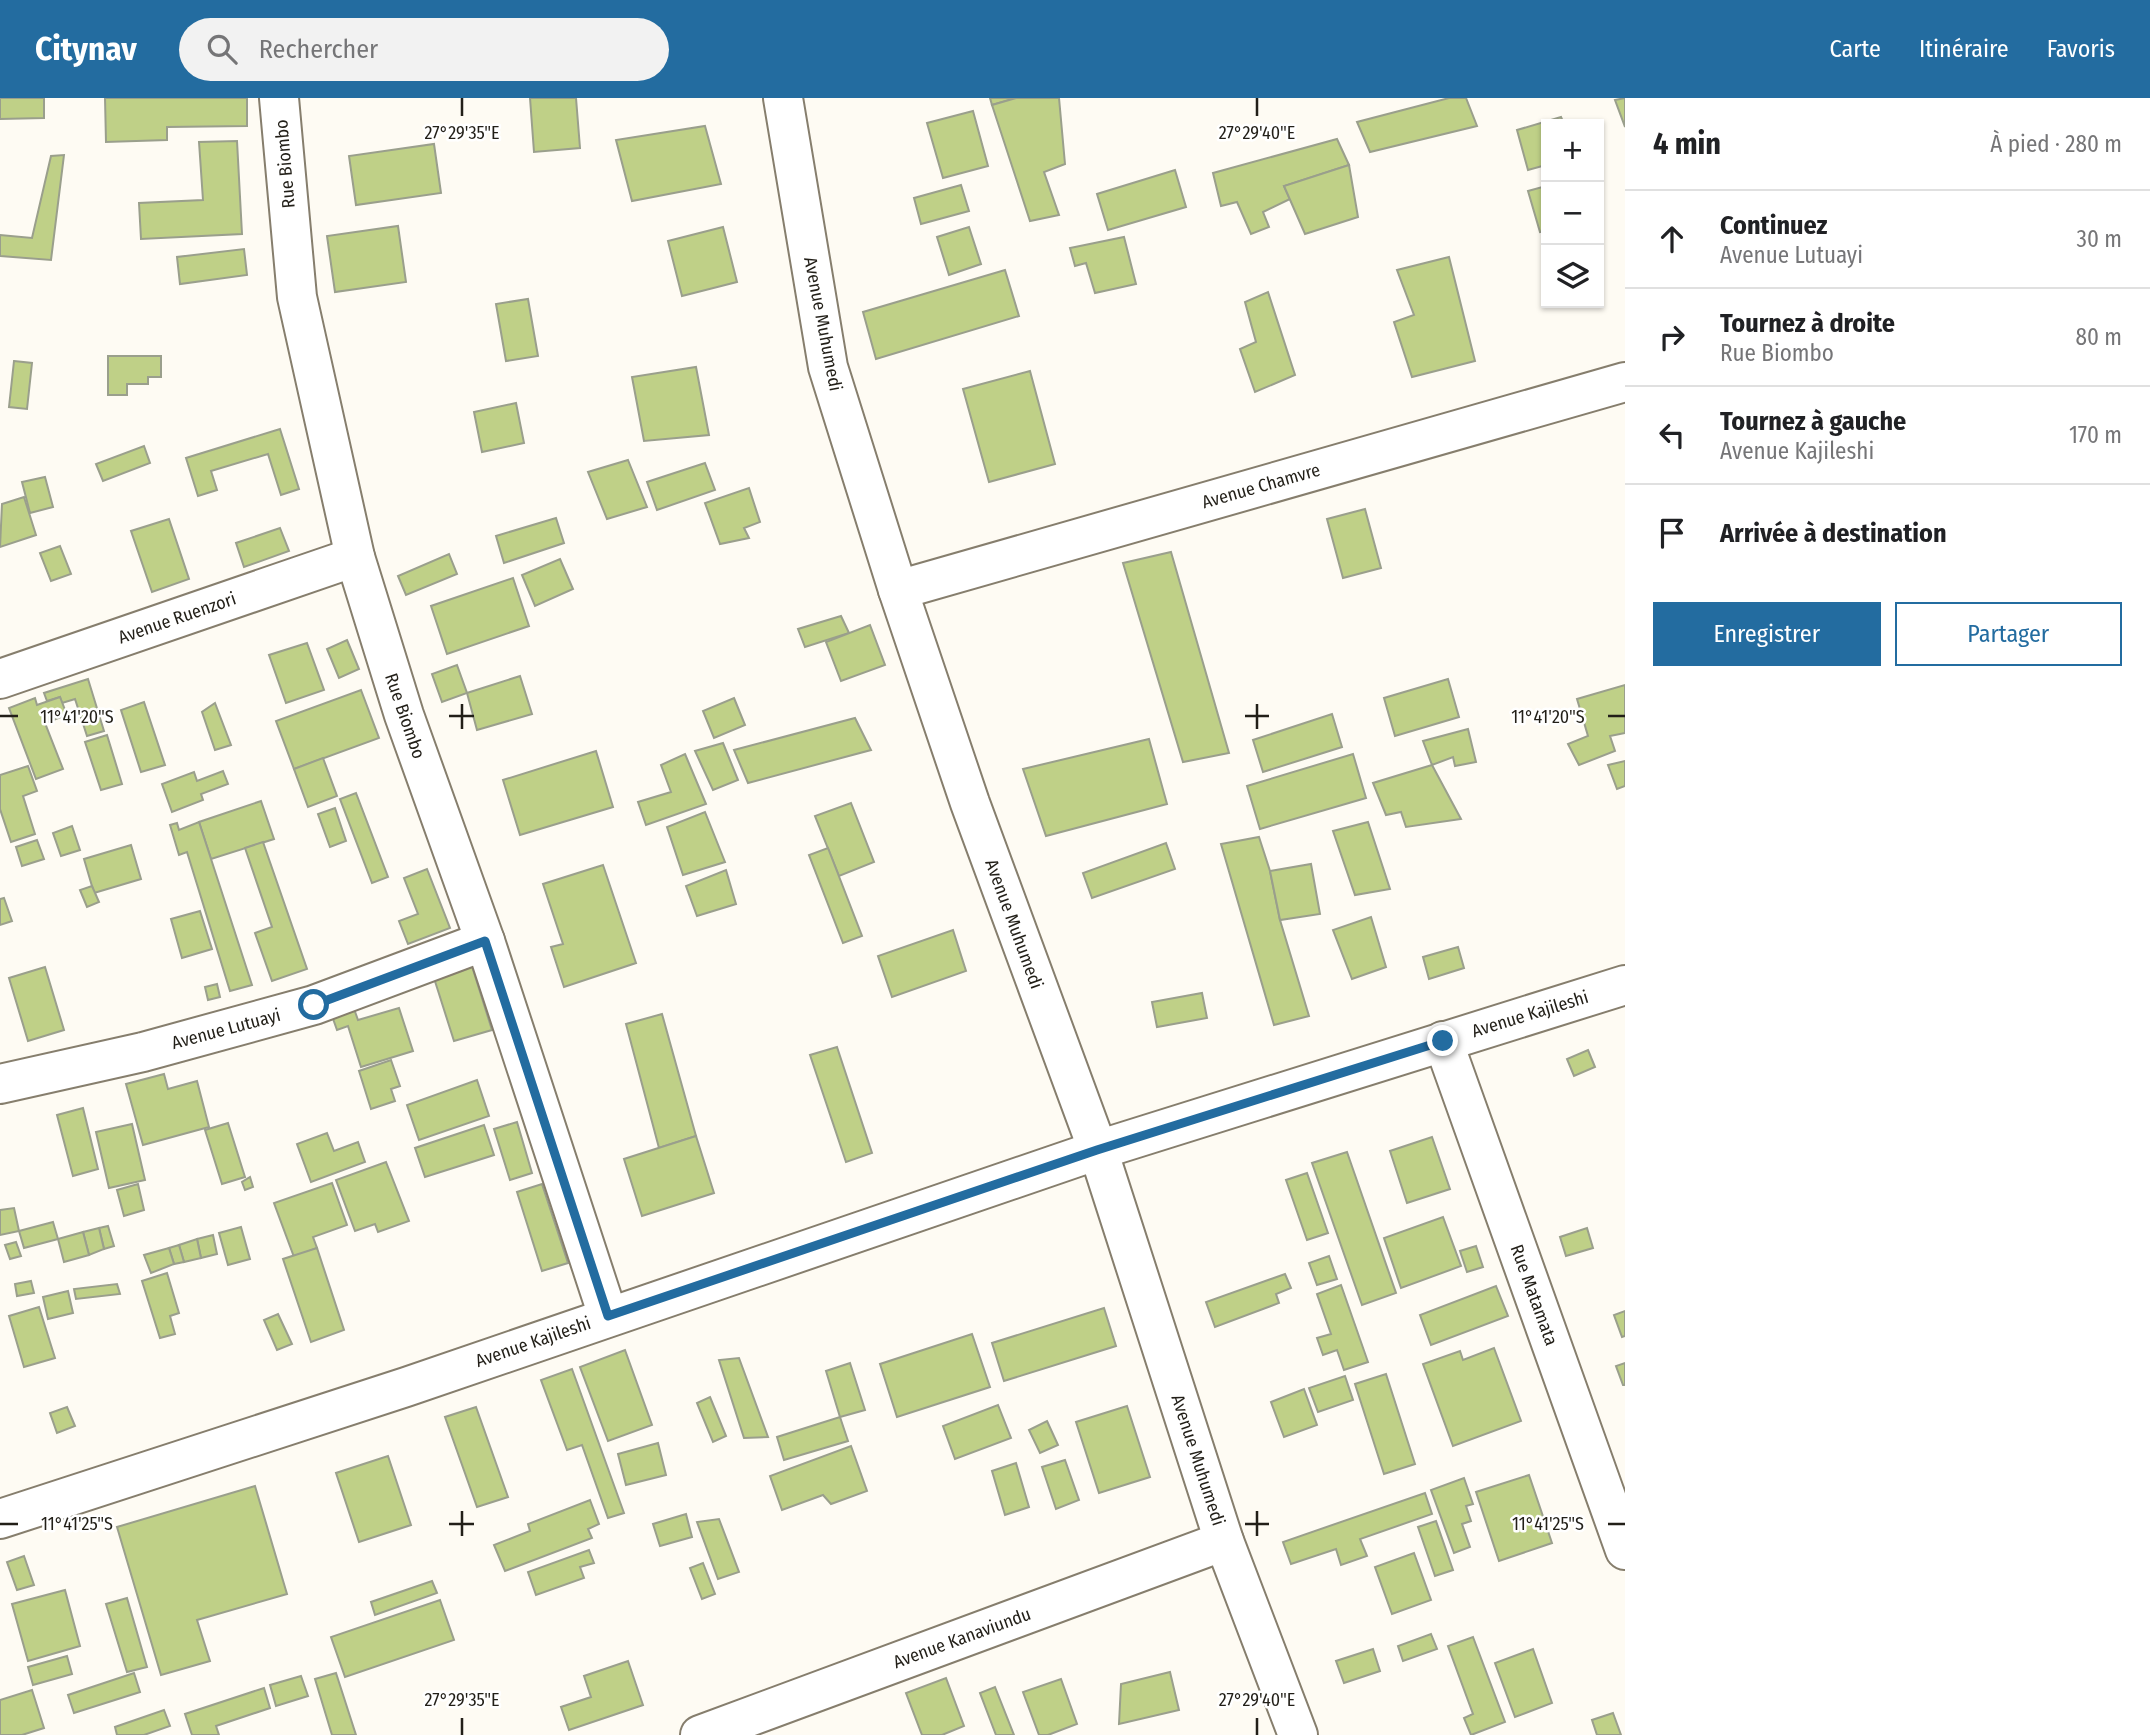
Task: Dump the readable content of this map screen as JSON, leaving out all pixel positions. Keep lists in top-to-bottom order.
{
  "streets": {
    "street": [
      "Rue Biombo",
      "Avenue Muhumedi",
      "Avenue Chamvre",
      "Avenue Ruenzori",
      "Avenue Kajileshi",
      "Avenue Lutuayi",
      "Rue Matamata",
      "Avenue Kanaviundu"
    ]
  },
  "crossings": [
    ["Rue Biombo", "Avenue Ruenzori"],
    ["Rue Biombo", "Avenue Kajileshi"],
    ["Rue Biombo", "Avenue Lutuayi"],
    ["Avenue Muhumedi", "Avenue Chamvre"],
    ["Avenue Muhumedi", "Avenue Kajileshi"],
    ["Avenue Muhumedi", "Avenue Kanaviundu"],
    ["Avenue Kajileshi", "Rue Matamata"]
  ],
  "page": {
    "header": "Citynav",
    "search": "Rechercher",
    "nav": ["Carte", "Itinéraire", "Favoris"],
    "heading": ["4 min", "À pied · 280 m"],
    "map_buttons": ["+", "−"],
    "list": [
      ["Continuez", "Avenue Lutuayi", "30 m"],
      ["Tournez à droite", "Rue Biombo", "80 m"],
      ["Tournez à gauche", "Avenue Kajileshi", "170 m"],
      "Arrivée à destination"
    ],
    "buttons": ["Enregistrer", "Partager"]
  },
  "coordinates": [
    "27°29'35\"E",
    "27°29'40\"E",
    "11°41'20\"S",
    "11°41'25\"S"
  ]
}
